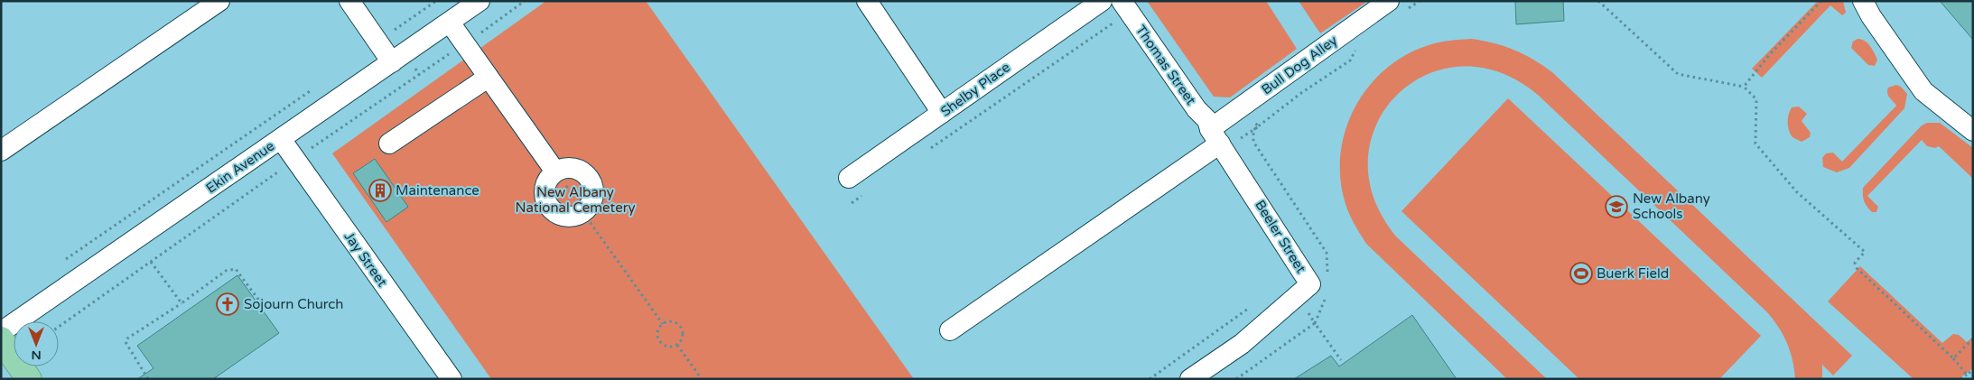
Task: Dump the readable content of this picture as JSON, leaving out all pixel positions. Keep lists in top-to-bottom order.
{
  "streets": {
    "street": [
      "Thomas Street",
      "Bull Dog Alley",
      "Shelby Place",
      "Ekin Avenue",
      "Beeler Street",
      "Jay Street"
    ]
  },
  "crossings": [
    ["Thomas Street", "Bull Dog Alley"],
    ["Thomas Street", "Beeler Street"],
    ["Bull Dog Alley", "Beeler Street"],
    ["Ekin Avenue", "Jay Street"]
  ],
  "parks": ["New Albany National Cemetery"],
  "places": {
    "building": ["Maintenance"],
    "school or university": ["New Albany Schools"],
    "sports": ["Buerk Field"],
    "church": ["Sojourn Church"]
  },
  "north": "bottom"
}
